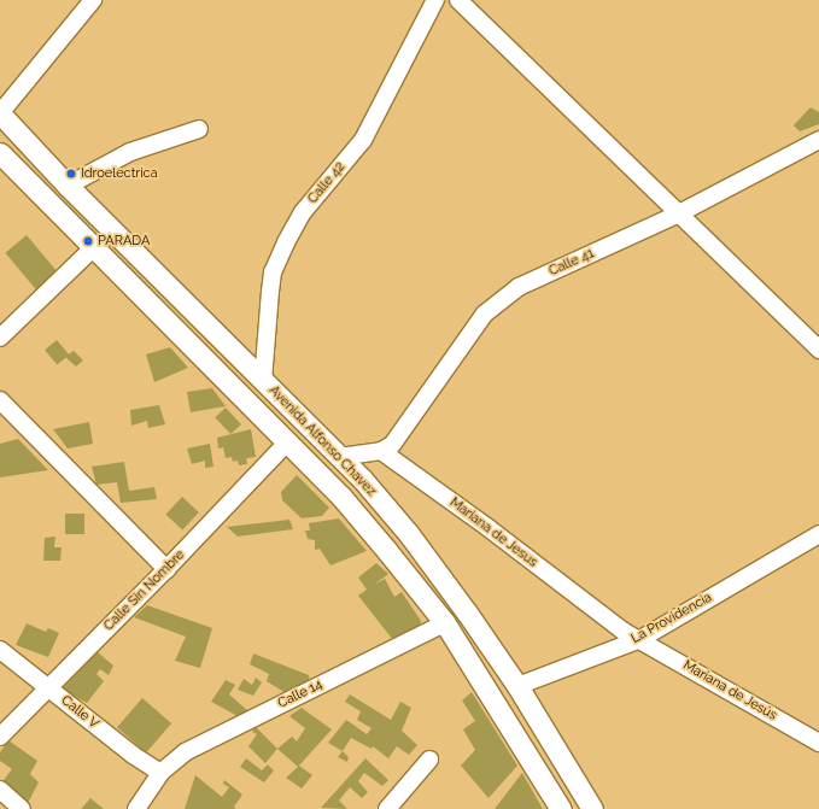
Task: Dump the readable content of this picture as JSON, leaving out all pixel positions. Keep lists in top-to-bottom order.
{
  "streets": {
    "main road": ["Avenida Alfonso Chavez"],
    "street": [
      "Calle 42",
      "Calle 41",
      "Mariana de Jesus",
      "Calle Sin Nombre",
      "La Providencia",
      "Mariana de Jesús",
      "Calle 14",
      "Calle V"
    ]
  },
  "crossings": [
    ["Calle 42", "Avenida Alfonso Chavez"],
    ["Calle 41", "Mariana de Jesus"],
    ["Avenida Alfonso Chavez", "Calle Sin Nombre"],
    ["Avenida Alfonso Chavez", "La Providencia"],
    ["Avenida Alfonso Chavez", "Calle 14"],
    ["Mariana de Jesus", "La Providencia"],
    ["Mariana de Jesus", "Mariana de Jesús"],
    ["Calle Sin Nombre", "Calle V"],
    ["La Providencia", "Mariana de Jesús"],
    ["Calle 14", "Calle V"]
  ],
  "places": ["Idroelectrica", "PARADA"]
}
